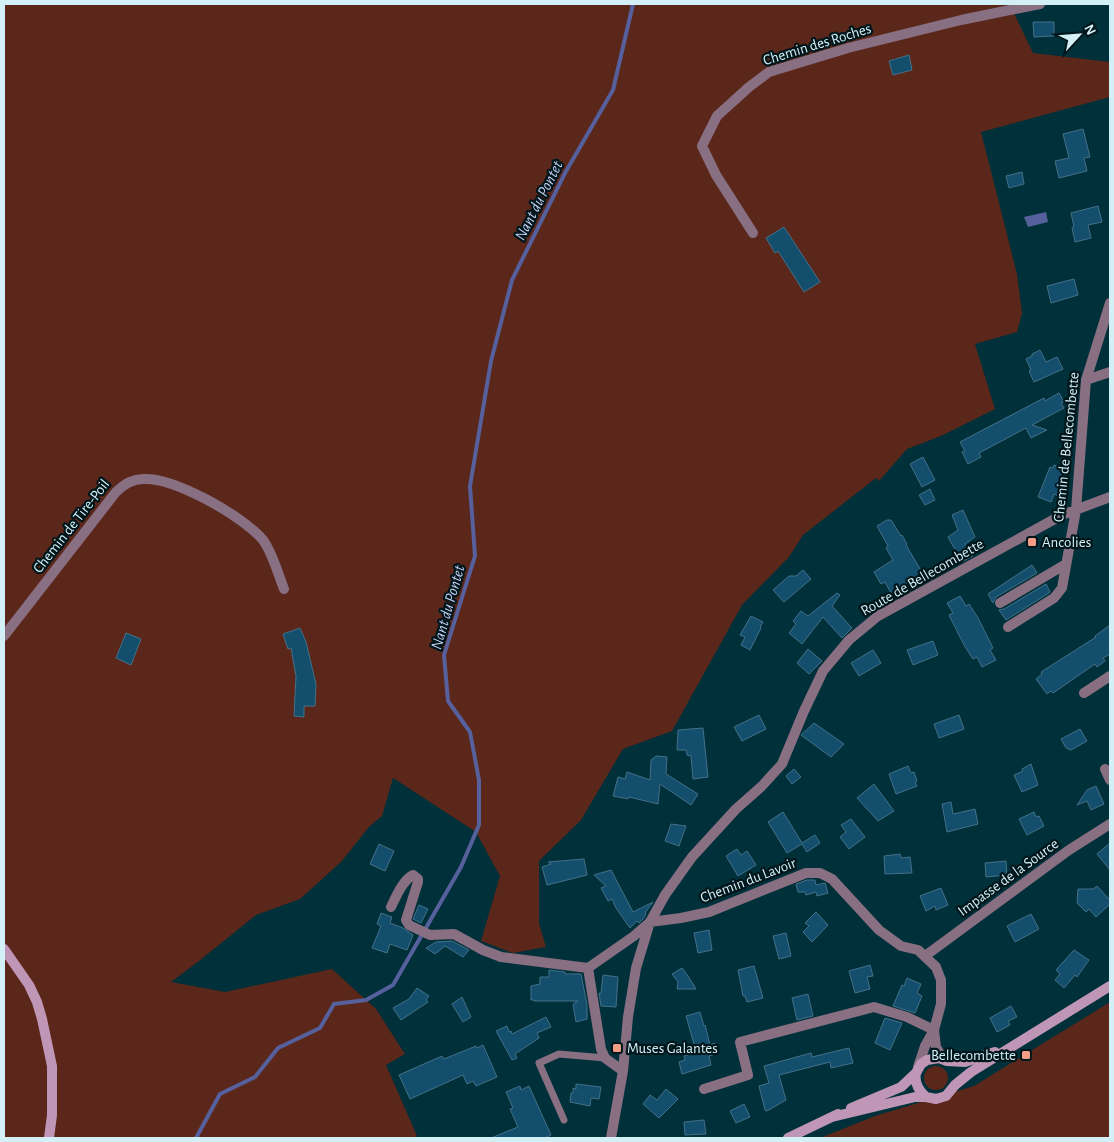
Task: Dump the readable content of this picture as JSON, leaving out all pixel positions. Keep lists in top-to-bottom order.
{
  "streets": {
    "street": [
      "Chemin des Roches",
      "Chemin de Bellecombette",
      "Chemin de Tire-Poil",
      "Route de Bellecombette",
      "Impasse de la Source",
      "Chemin du Lavoir"
    ]
  },
  "crossings": [
    ["Chemin de Bellecombette", "Route de Bellecombette"],
    ["Route de Bellecombette", "Chemin du Lavoir"],
    ["Impasse de la Source", "Chemin du Lavoir"]
  ],
  "water": ["Nant du Pontet"],
  "places": {
    "transit": ["Ancolies", "Muses Galantes", "Bellecombette"]
  },
  "north": "top right"
}
